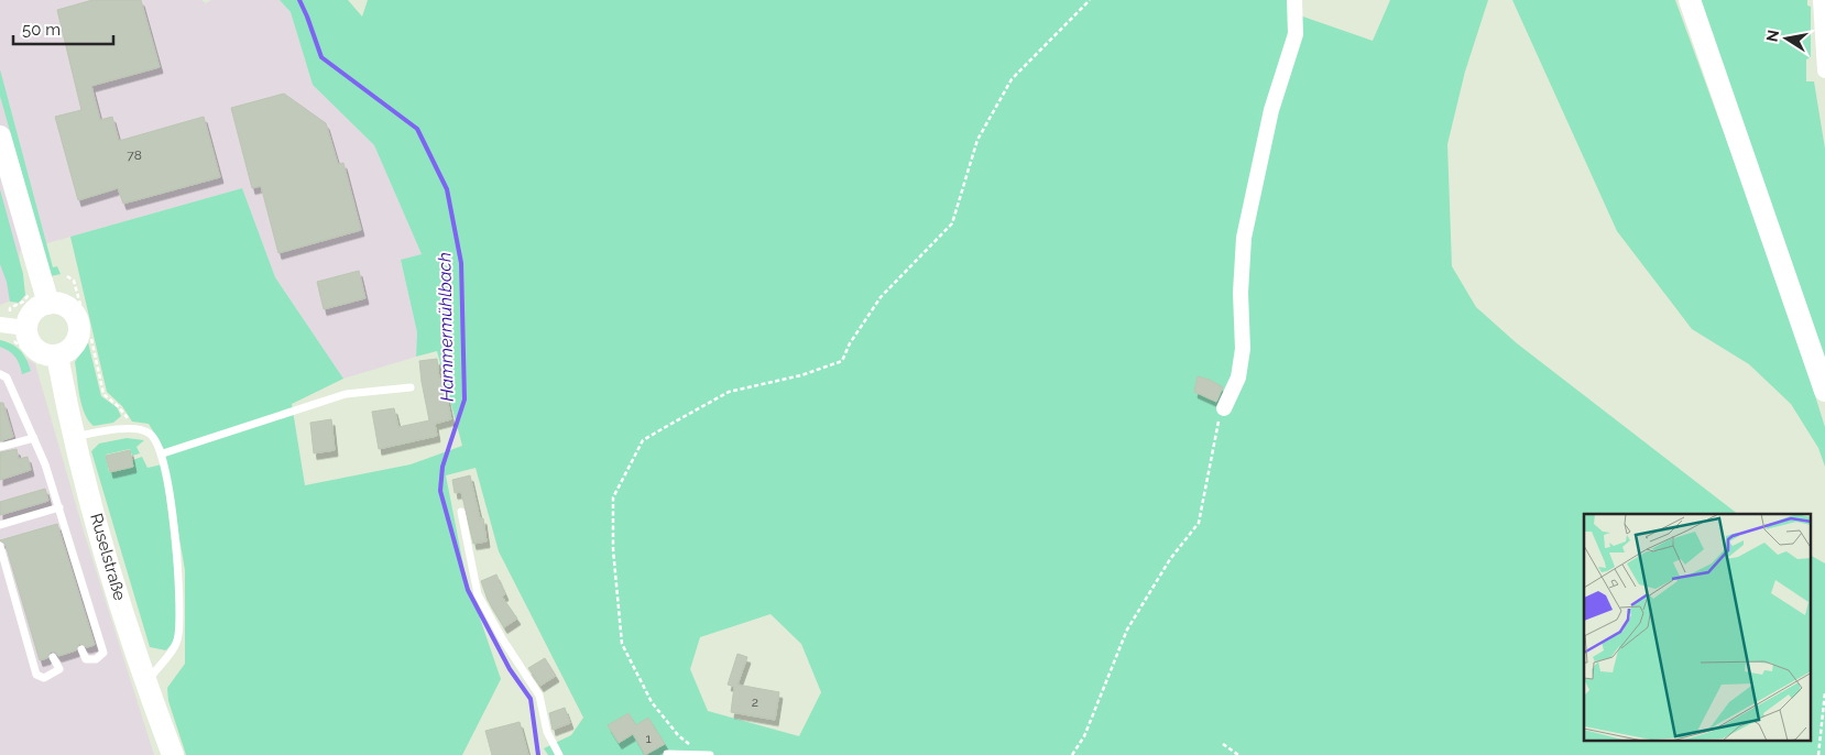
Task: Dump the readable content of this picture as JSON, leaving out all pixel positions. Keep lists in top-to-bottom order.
{
  "streets": {
    "main road": ["Ruselstraße"]
  },
  "water": ["Hammermühlbach"],
  "house_numbers": ["78", "2", "1"],
  "scale_bar": "50 m",
  "north": "left"
}
